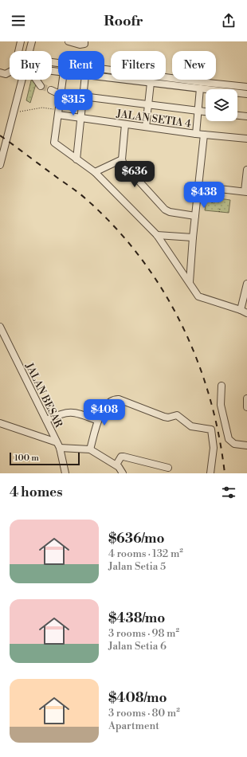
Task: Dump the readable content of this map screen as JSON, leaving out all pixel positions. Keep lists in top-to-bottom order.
{
  "streets": {
    "street": ["JALAN SETIA 4", "JALAN BESAR"]
  },
  "scale_bar": "100 m",
  "page": {
    "header": "Roofr",
    "chip": [
      "Buy",
      "Rent",
      "Filters",
      "New"
    ],
    "price": [
      "$315",
      "$636",
      "$438",
      "$408"
    ],
    "scale": "100 m",
    "heading": "4 homes",
    "list": [
      {
        "name": "$636/mo",
        "note": "4 rooms · 132 m² · Jalan Setia 5"
      },
      {
        "name": "$438/mo",
        "note": "3 rooms · 98 m² · Jalan Setia 6"
      },
      {
        "name": "$408/mo",
        "note": "3 rooms · 80 m² · Apartment"
      }
    ]
  }
}
